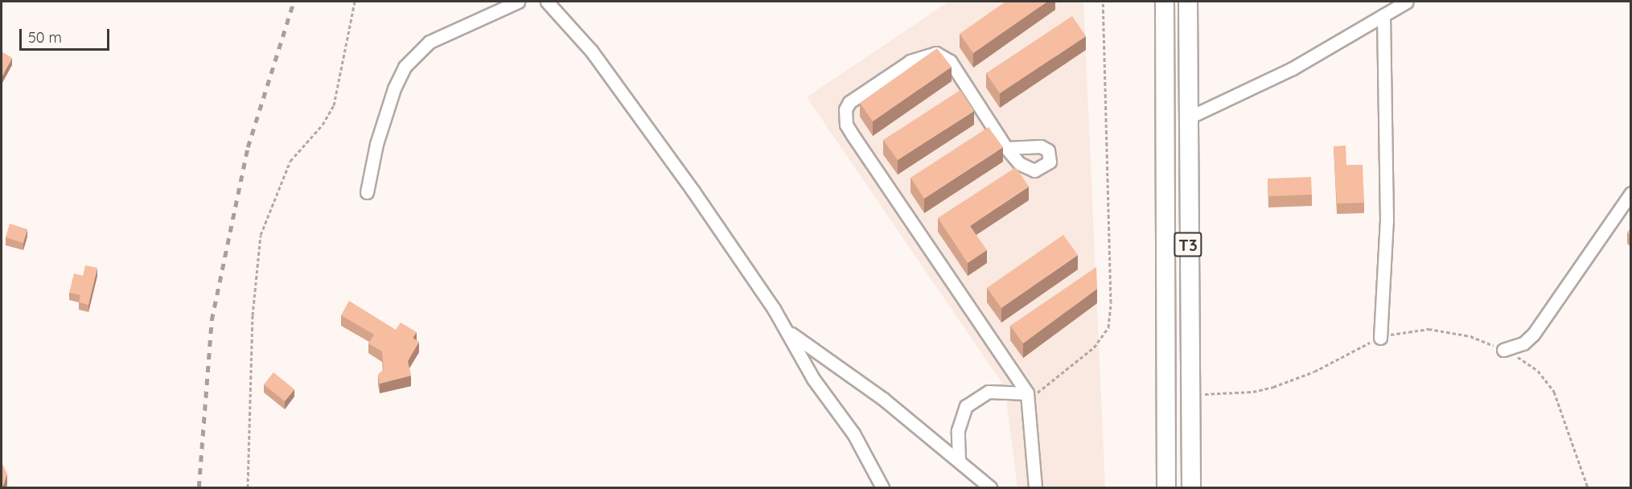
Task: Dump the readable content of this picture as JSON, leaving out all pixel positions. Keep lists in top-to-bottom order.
{
  "streets": {
    "highway": ["T3"]
  },
  "scale_bar": "50 m"
}
